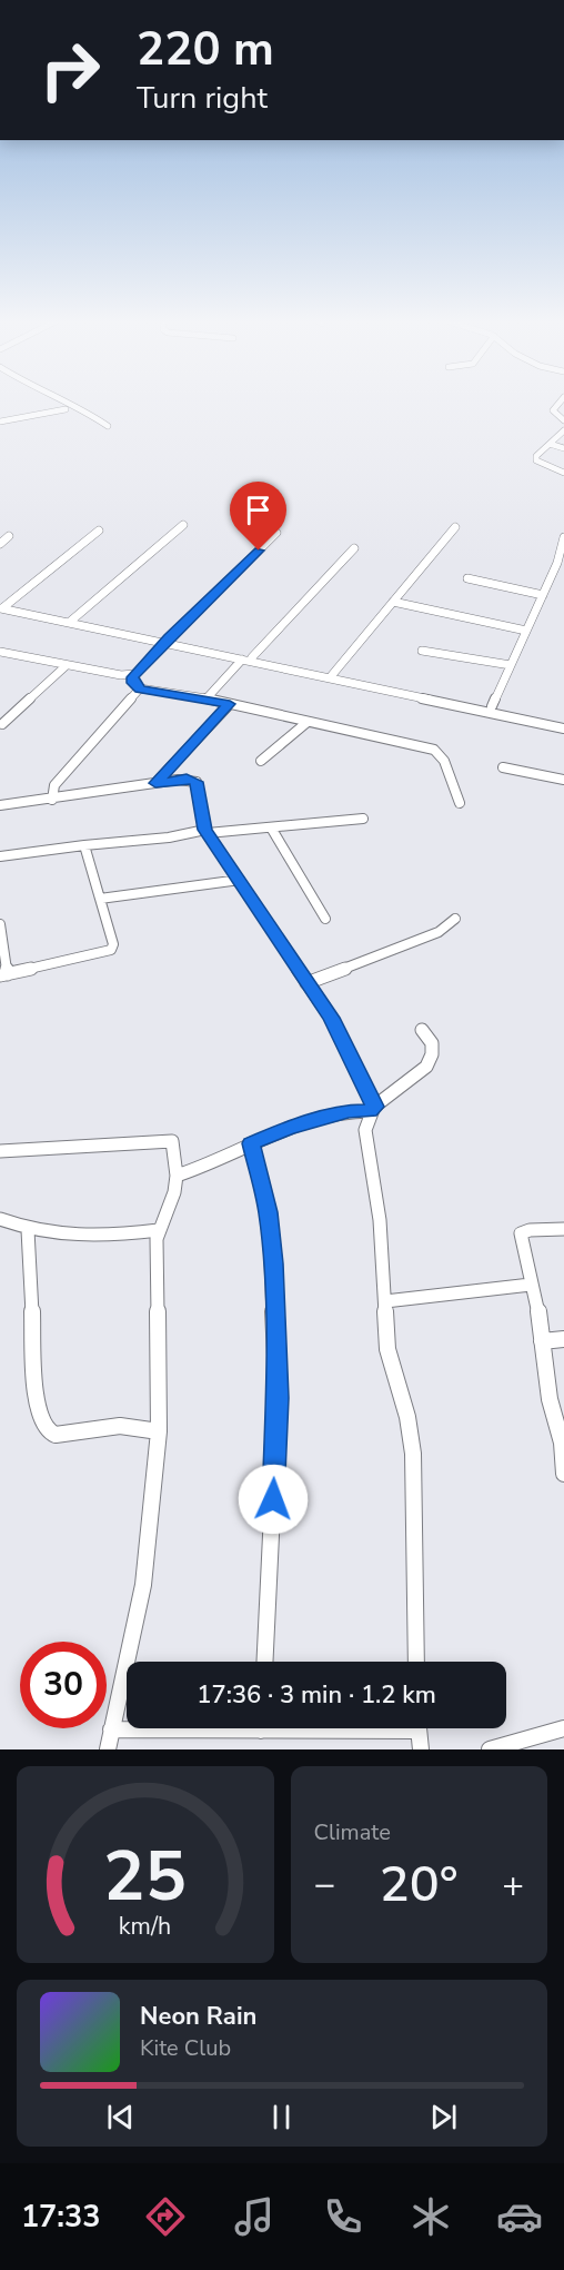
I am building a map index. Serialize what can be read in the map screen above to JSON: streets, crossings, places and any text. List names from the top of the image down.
{
  "page": {
    "turn": ["220 m", "Turn right"],
    "limit": "30",
    "trip": "17:36 · 3 min · 1.2 km",
    "tile": "Climate",
    "heat": ["−", "20°", "+"],
    "song": ["Neon Rain", "Kite Club"],
    "tabs": "17:33",
    "gauge": ["25", "km/h"]
  }
}
